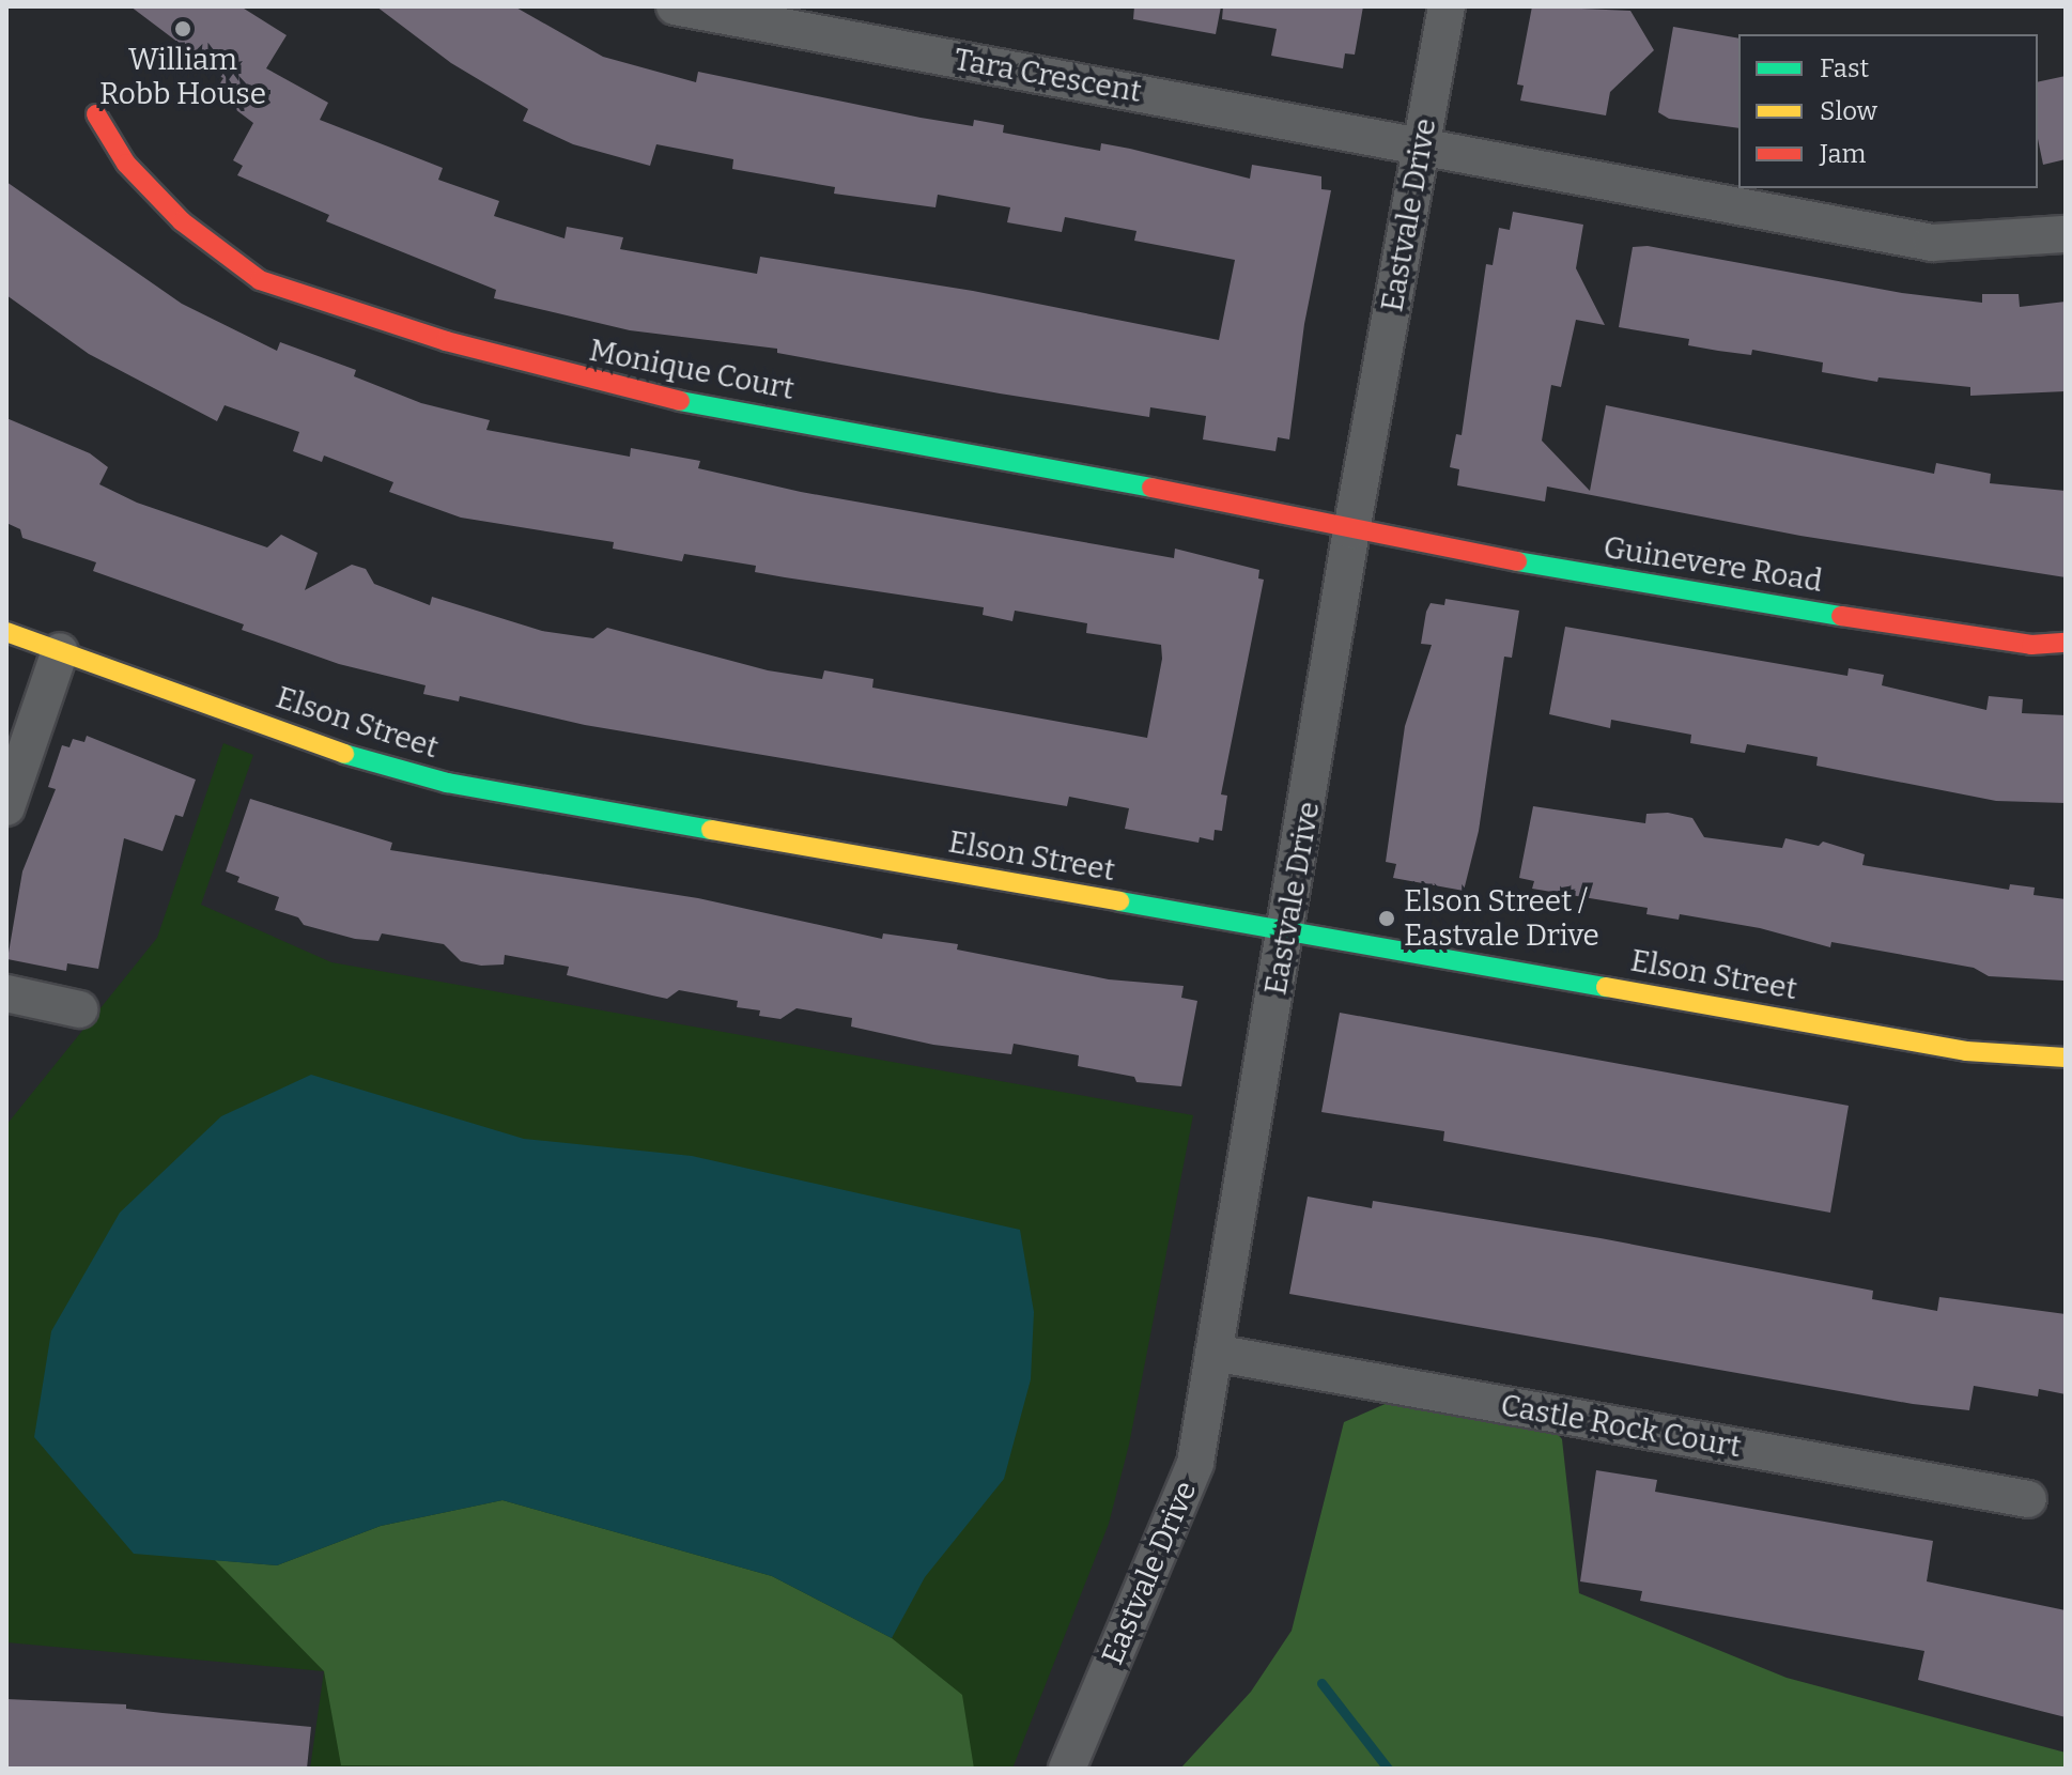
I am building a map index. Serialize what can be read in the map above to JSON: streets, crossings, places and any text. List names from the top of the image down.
{
  "streets": {
    "street": [
      "Tara Crescent",
      "Eastvale Drive",
      "Monique Court",
      "Guinevere Road",
      "Elson Street",
      "Castle Rock Court"
    ]
  },
  "crossings": [
    ["Tara Crescent", "Eastvale Drive"],
    ["Eastvale Drive", "Monique Court"],
    ["Eastvale Drive", "Guinevere Road"],
    ["Eastvale Drive", "Elson Street"],
    ["Eastvale Drive", "Castle Rock Court"],
    ["Monique Court", "Guinevere Road"]
  ],
  "places": ["William Robb House", "Elson Street / Eastvale Drive"],
  "legend": ["Fast", "Slow", "Jam"]
}
